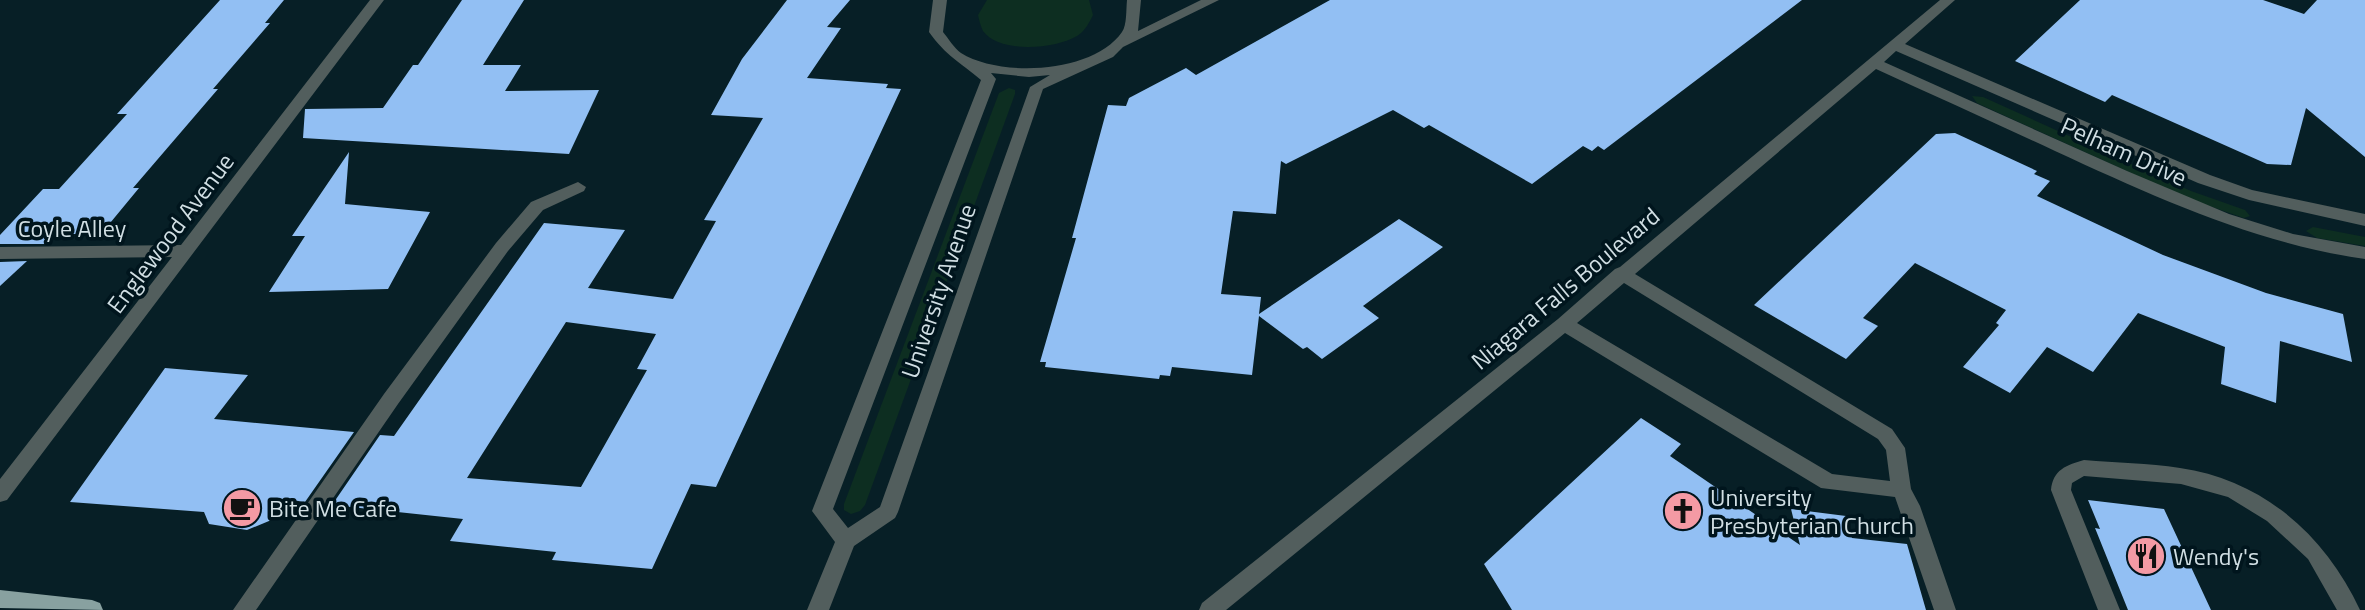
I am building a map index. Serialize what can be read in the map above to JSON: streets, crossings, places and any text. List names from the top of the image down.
{
  "streets": {
    "street": [
      "Pelham Drive",
      "Coyle Alley",
      "Englewood Avenue",
      "Niagara Falls Boulevard",
      "University Avenue"
    ]
  },
  "crossings": [
    ["Pelham Drive", "Niagara Falls Boulevard"],
    ["Coyle Alley", "Englewood Avenue"]
  ],
  "places": {
    "cafe": ["Bite Me Cafe"],
    "church": ["University Presbyterian Church"],
    "restaurant": ["Wendy's"]
  }
}
